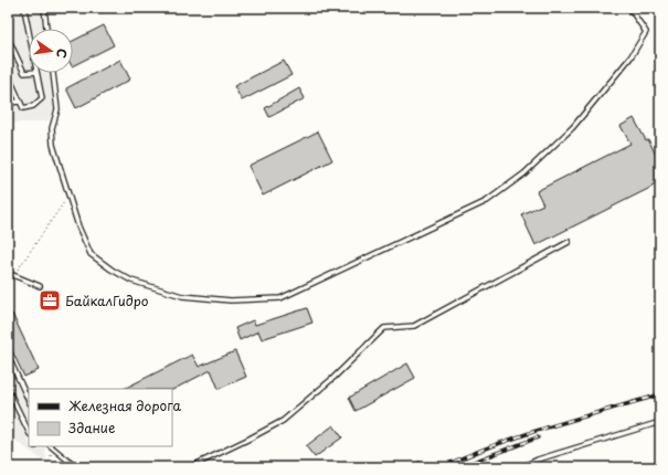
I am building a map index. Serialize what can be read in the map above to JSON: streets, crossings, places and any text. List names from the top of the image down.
{
  "places": {
    "office": ["БайкалГидро"]
  },
  "legend": ["Железная дорога", "Здание"],
  "north": "right"
}
